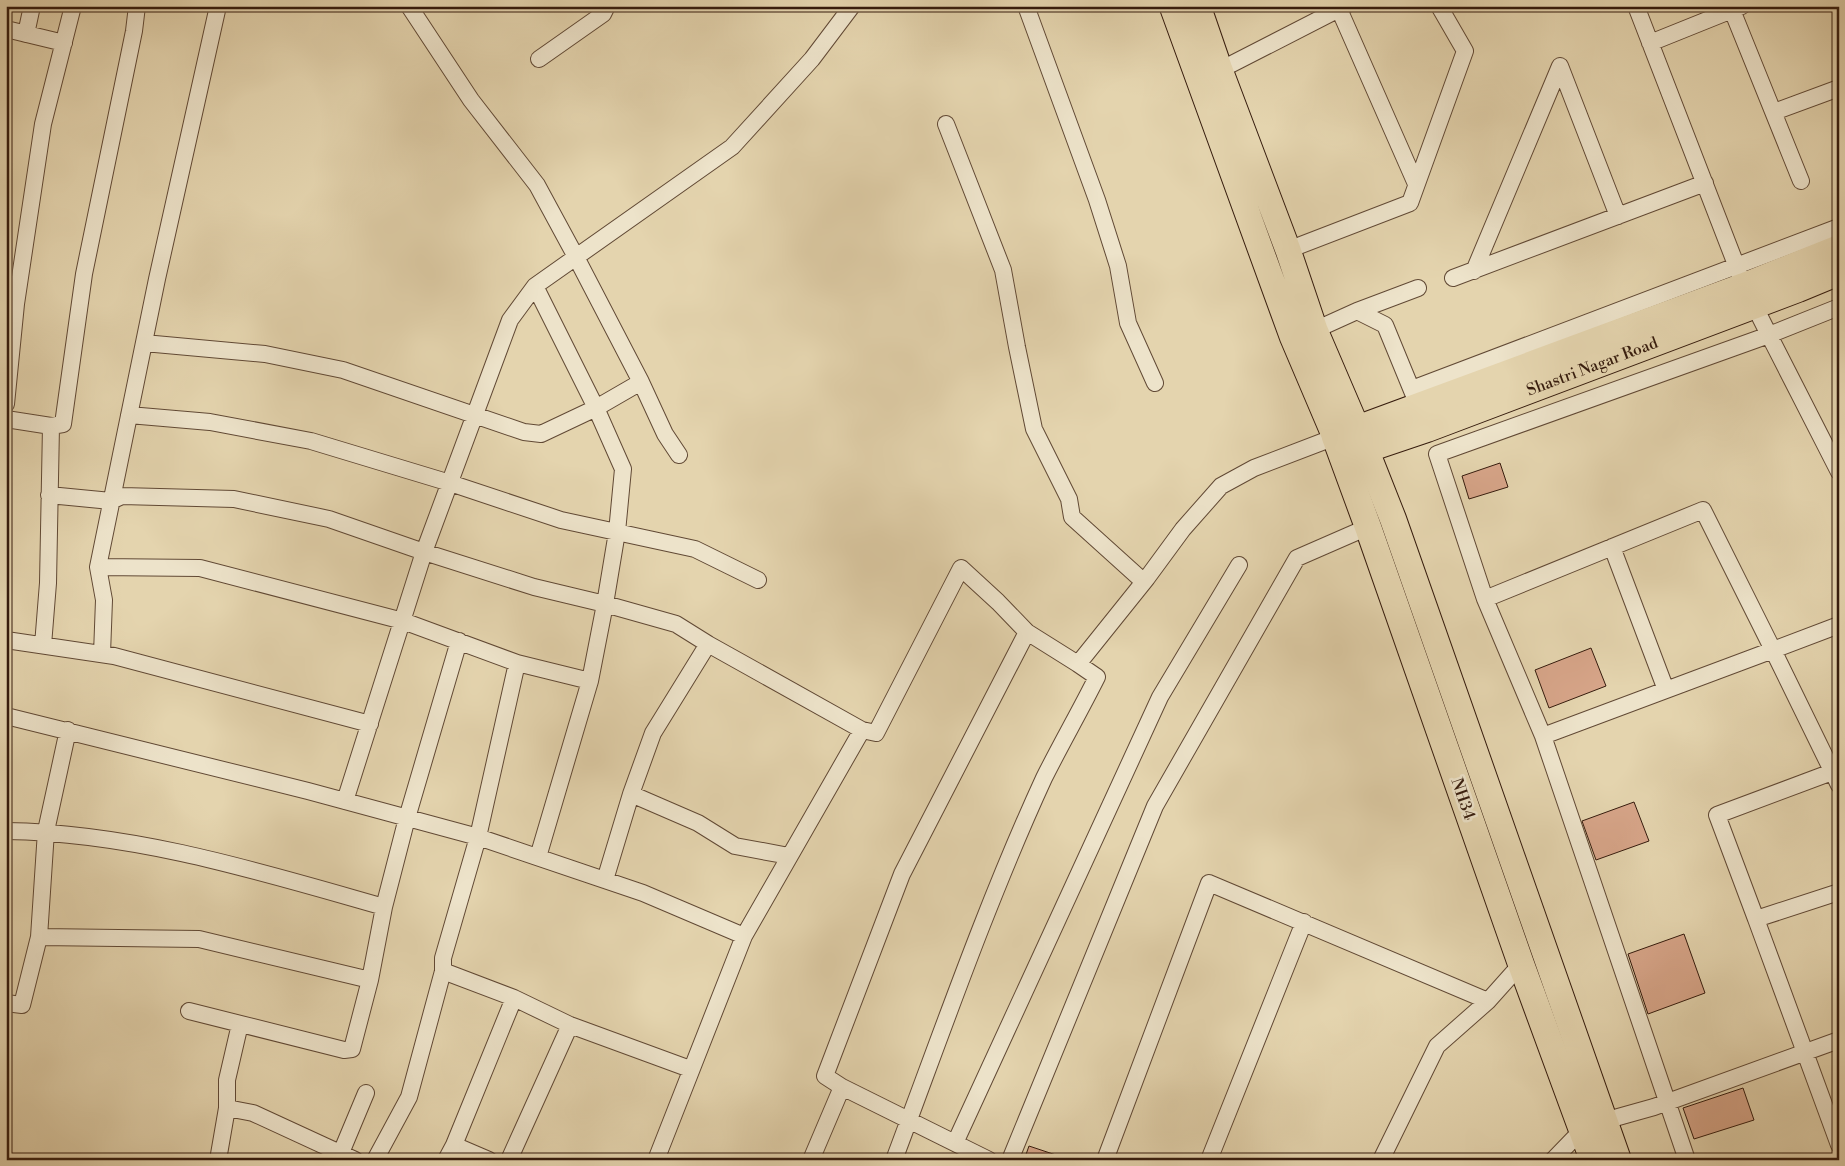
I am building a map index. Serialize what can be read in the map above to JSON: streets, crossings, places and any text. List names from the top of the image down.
{
  "streets": {
    "highway": ["Shastri Nagar Road", "NH34"]
  },
  "crossings": [
    ["Shastri Nagar Road", "NH34"]
  ]
}
